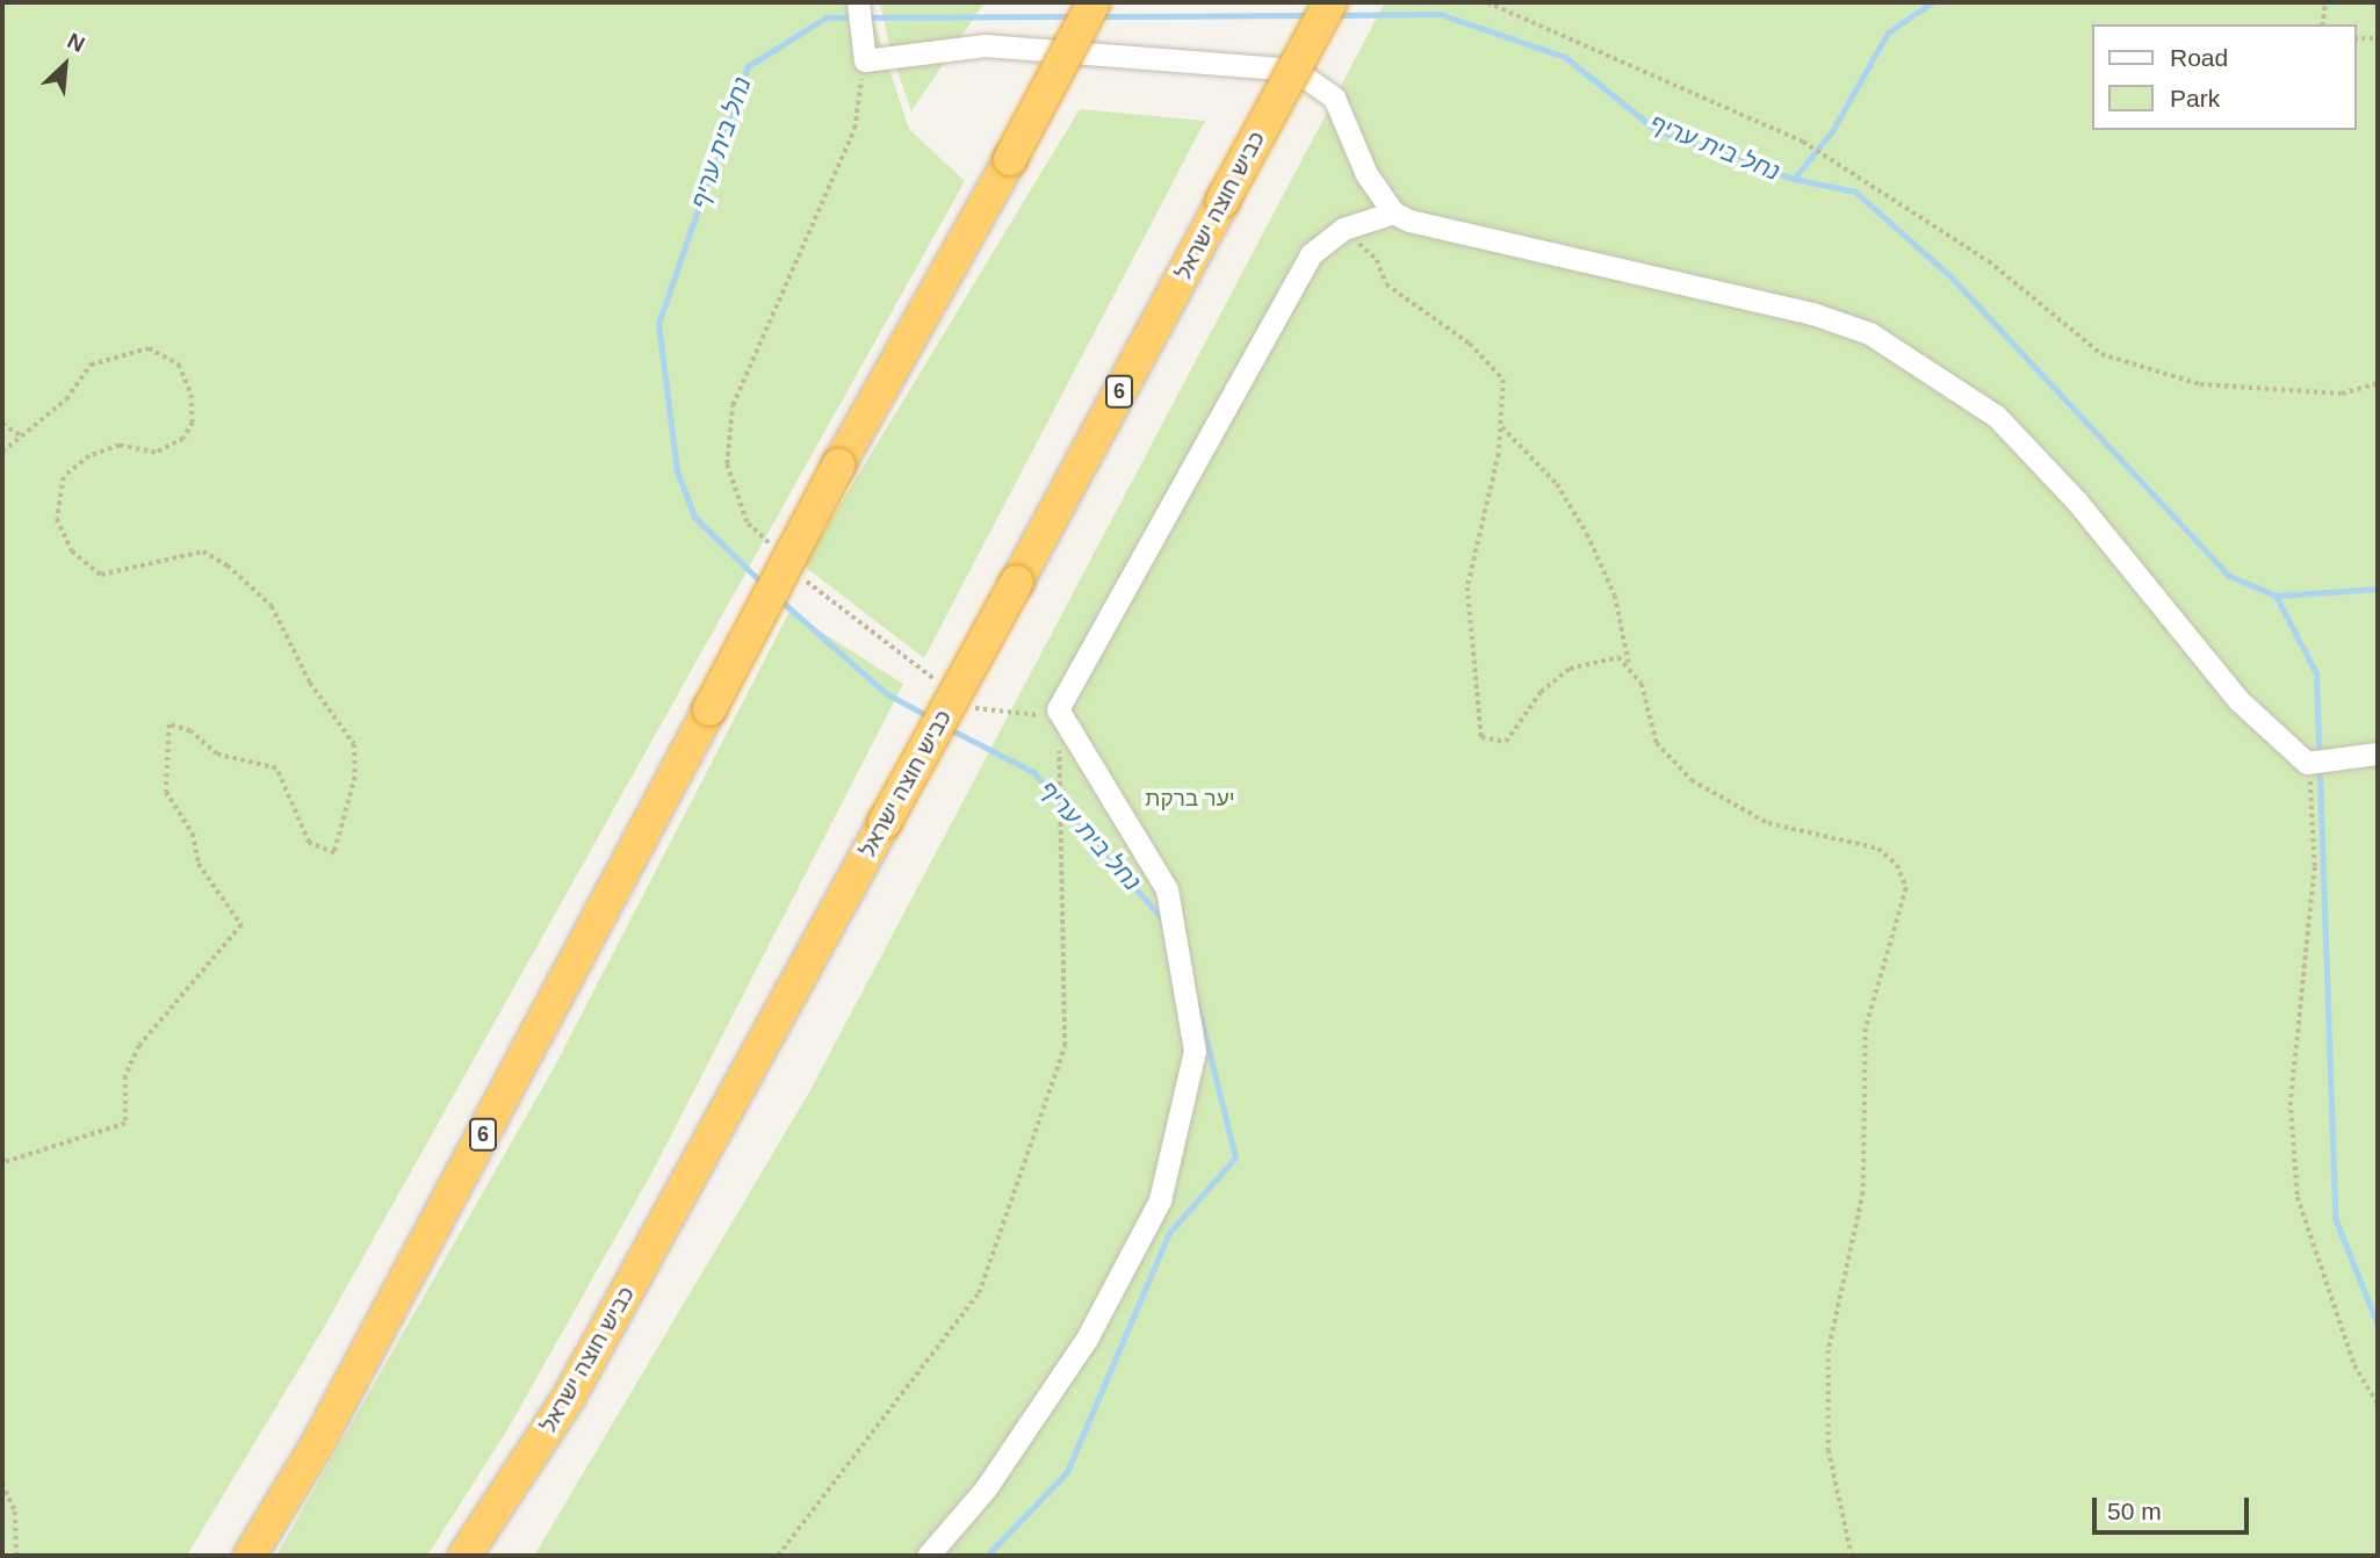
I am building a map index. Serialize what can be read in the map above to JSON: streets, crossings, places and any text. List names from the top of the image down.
{
  "streets": {
    "highway": ["כביש חוצה ישראל", "6"]
  },
  "water": ["נחל בית עריף"],
  "parks": ["יער ברקת"],
  "legend": ["Road", "Park"],
  "scale_bar": "50 m",
  "north": "top right"
}
